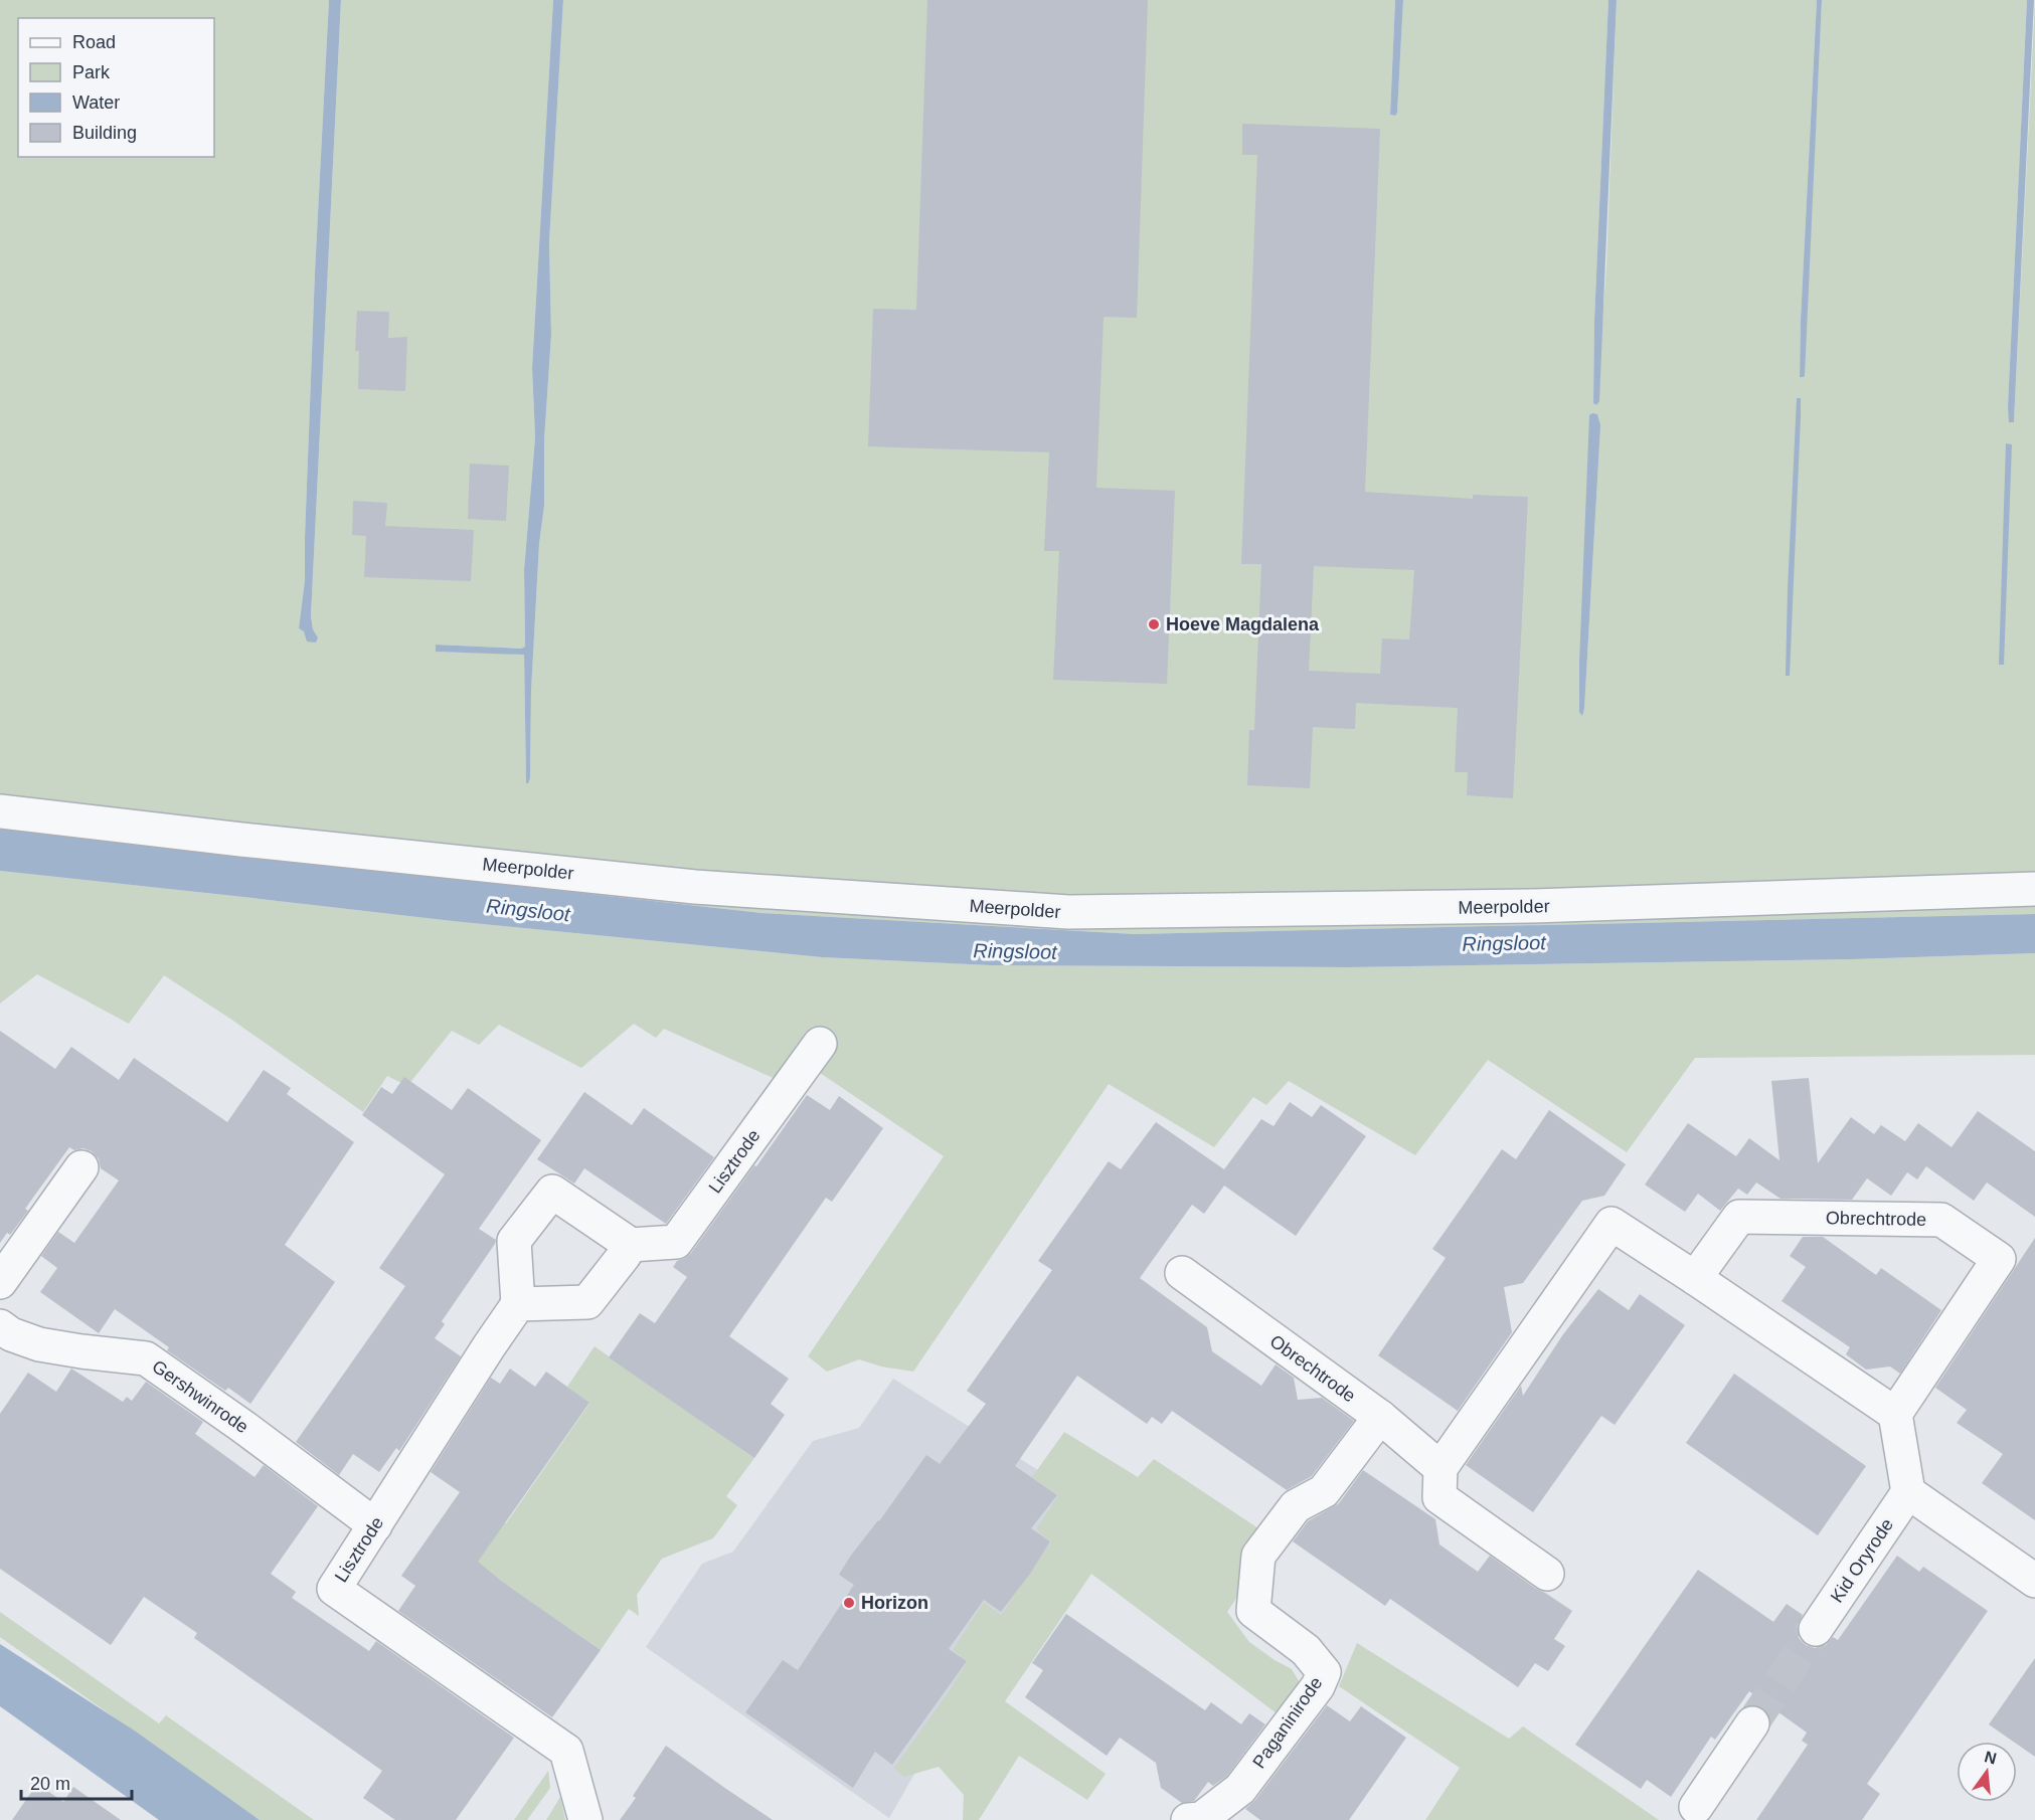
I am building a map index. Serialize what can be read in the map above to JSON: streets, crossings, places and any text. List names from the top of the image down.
{
  "streets": {
    "street": [
      "Meerpolder",
      "Lisztrode",
      "Obrechtrode",
      "Gershwinrode",
      "Kid Oryrode",
      "Paganinirode"
    ]
  },
  "crossings": [
    ["Lisztrode", "Gershwinrode"],
    ["Obrechtrode", "Paganinirode"]
  ],
  "water": ["Ringsloot"],
  "places": ["Hoeve Magdalena", "Horizon"],
  "legend": [
    "Road",
    "Park",
    "Water",
    "Building"
  ],
  "scale_bar": "20 m",
  "north": "top"
}
